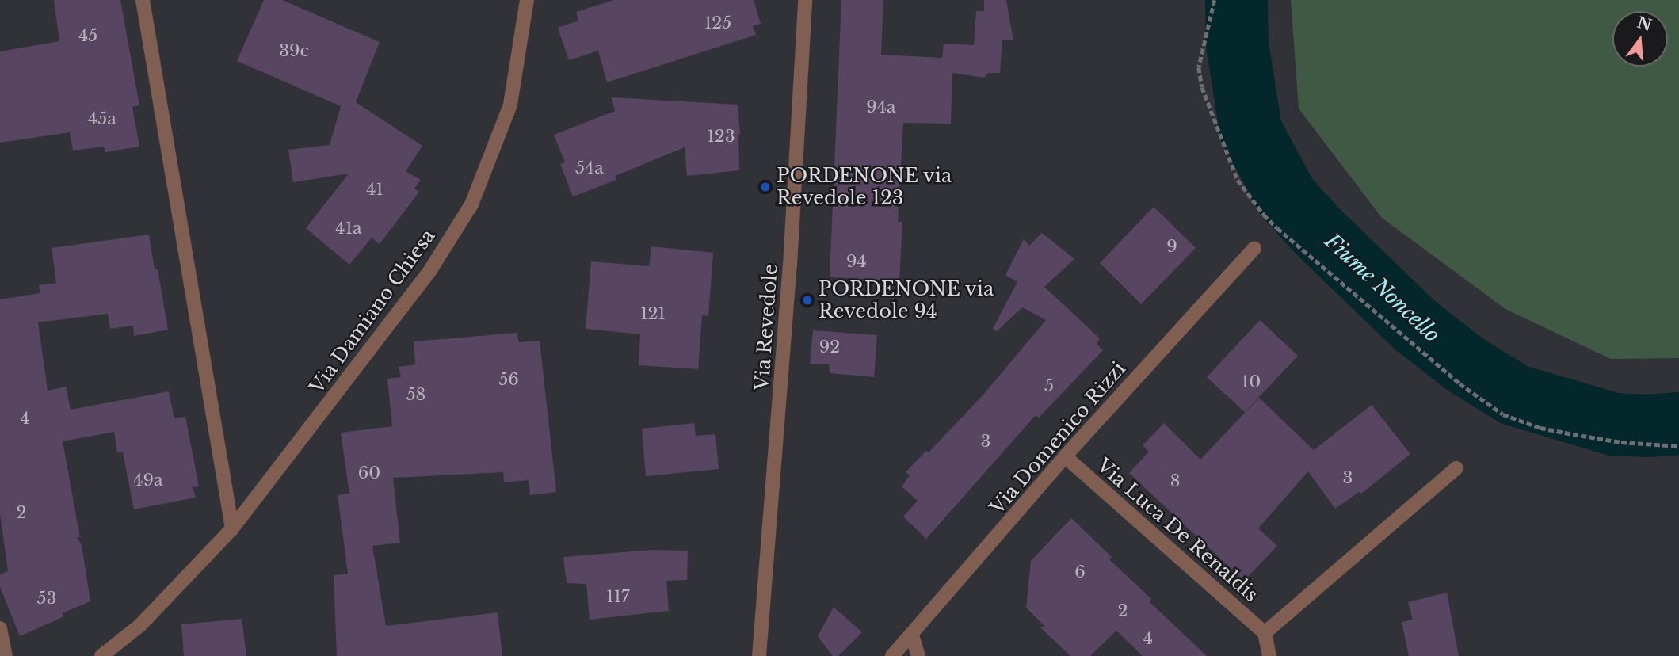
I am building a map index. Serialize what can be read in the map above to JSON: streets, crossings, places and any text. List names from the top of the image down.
{
  "streets": {
    "street": [
      "Via Damiano Chiesa",
      "Via Revedole",
      "Via Domenico Rizzi",
      "Via Luca De Renaldis"
    ]
  },
  "crossings": [
    ["Via Domenico Rizzi", "Via Luca De Renaldis"]
  ],
  "water": ["Fiume Noncello"],
  "places": ["PORDENONE via Revedole 123", "PORDENONE via Revedole 94"],
  "house_numbers": [
    "125",
    "45",
    "39c",
    "94a",
    "45a",
    "123",
    "54a",
    "41",
    "41a",
    "9",
    "94",
    "121",
    "92",
    "56",
    "10",
    "5",
    "58",
    "4",
    "3",
    "60",
    "3",
    "49a",
    "8",
    "2",
    "6",
    "117",
    "53",
    "2",
    "4"
  ],
  "north": "top"
}
